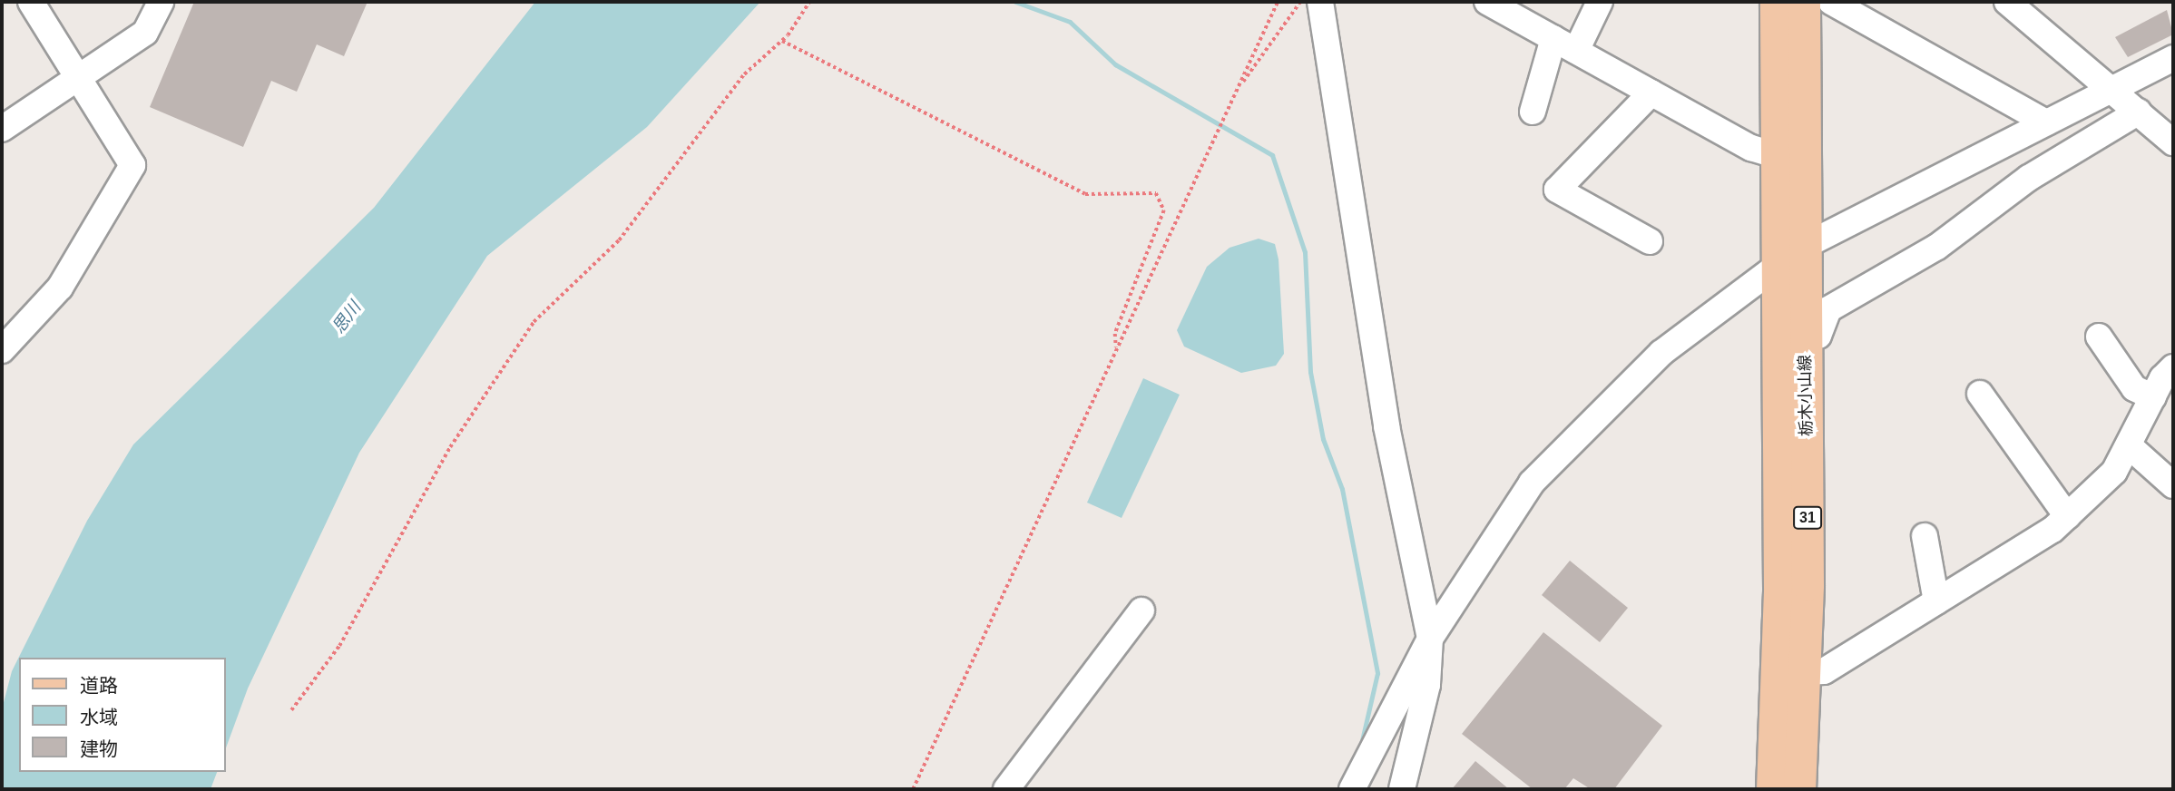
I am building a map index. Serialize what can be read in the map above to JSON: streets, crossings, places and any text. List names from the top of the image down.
{
  "streets": {
    "main road": ["栃木小山線", "31"]
  },
  "water": ["思川"],
  "legend": ["道路", "水域", "建物"]
}
